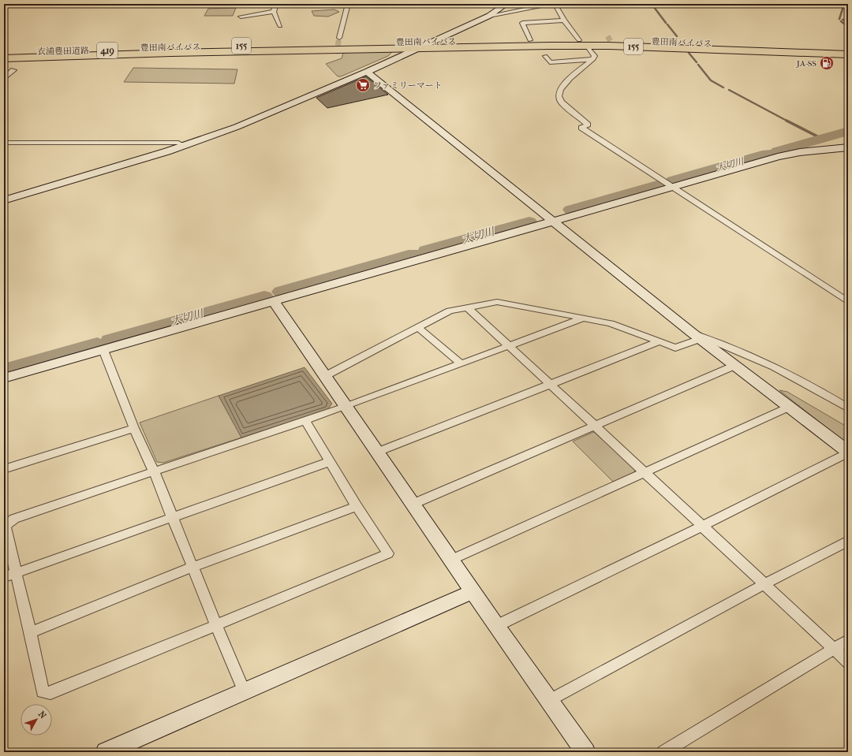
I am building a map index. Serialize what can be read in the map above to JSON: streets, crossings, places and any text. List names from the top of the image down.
{
  "streets": {
    "highway": [
      "豊田南バイパス",
      "155",
      "419",
      "衣浦豊田道路"
    ]
  },
  "crossings": [
    ["豊田南バイパス", "衣浦豊田道路"]
  ],
  "water": ["大切川"],
  "places": {
    "fuel station": ["JA-SS"],
    "supermarket": ["ファミリーマート"]
  },
  "north": "top right"
}
